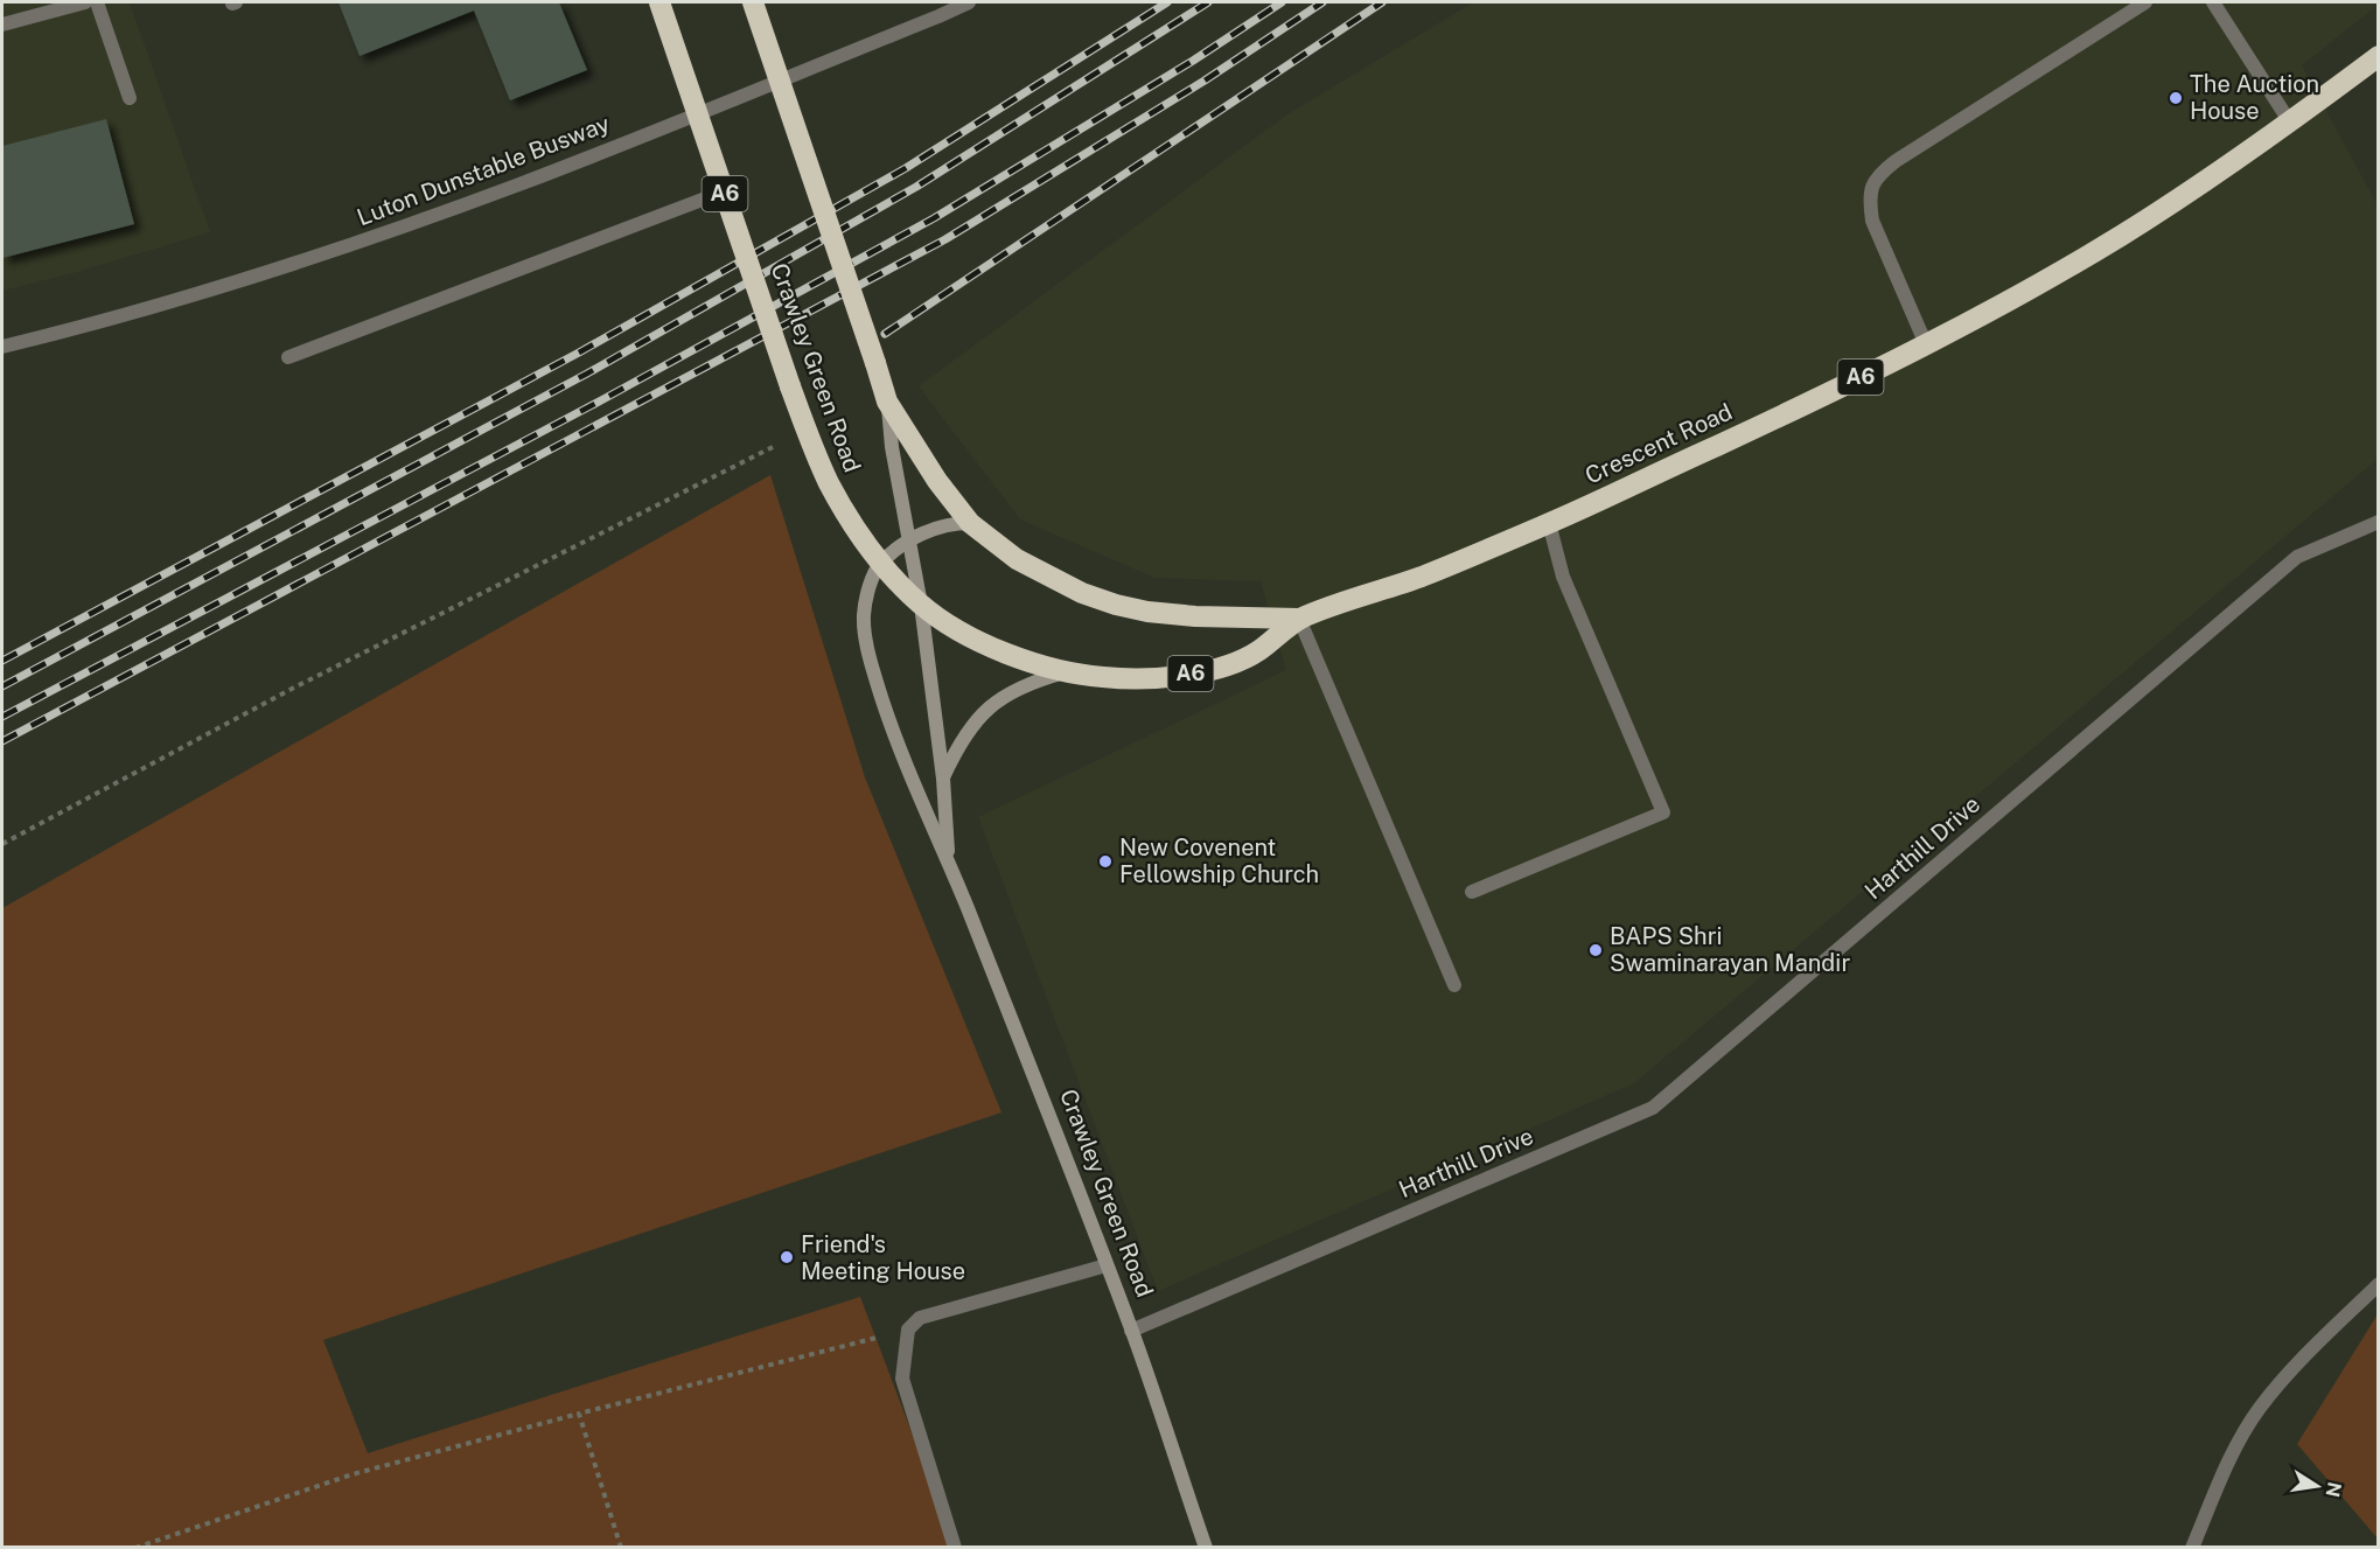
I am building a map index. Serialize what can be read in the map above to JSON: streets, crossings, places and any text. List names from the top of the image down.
{
  "streets": {
    "highway": ["A6", "Crawley Green Road", "Crescent Road"],
    "street": ["Luton Dunstable Busway", "Harthill Drive"]
  },
  "crossings": [
    ["A6", "Crawley Green Road"],
    ["A6", "Crescent Road"],
    ["Crawley Green Road", "Crescent Road"],
    ["Crawley Green Road", "Harthill Drive"]
  ],
  "places": [
    "The Auction House",
    "New Covenent Fellowship Church",
    "BAPS Shri Swaminarayan Mandir",
    "Friend's Meeting House"
  ],
  "north": "right"
}
